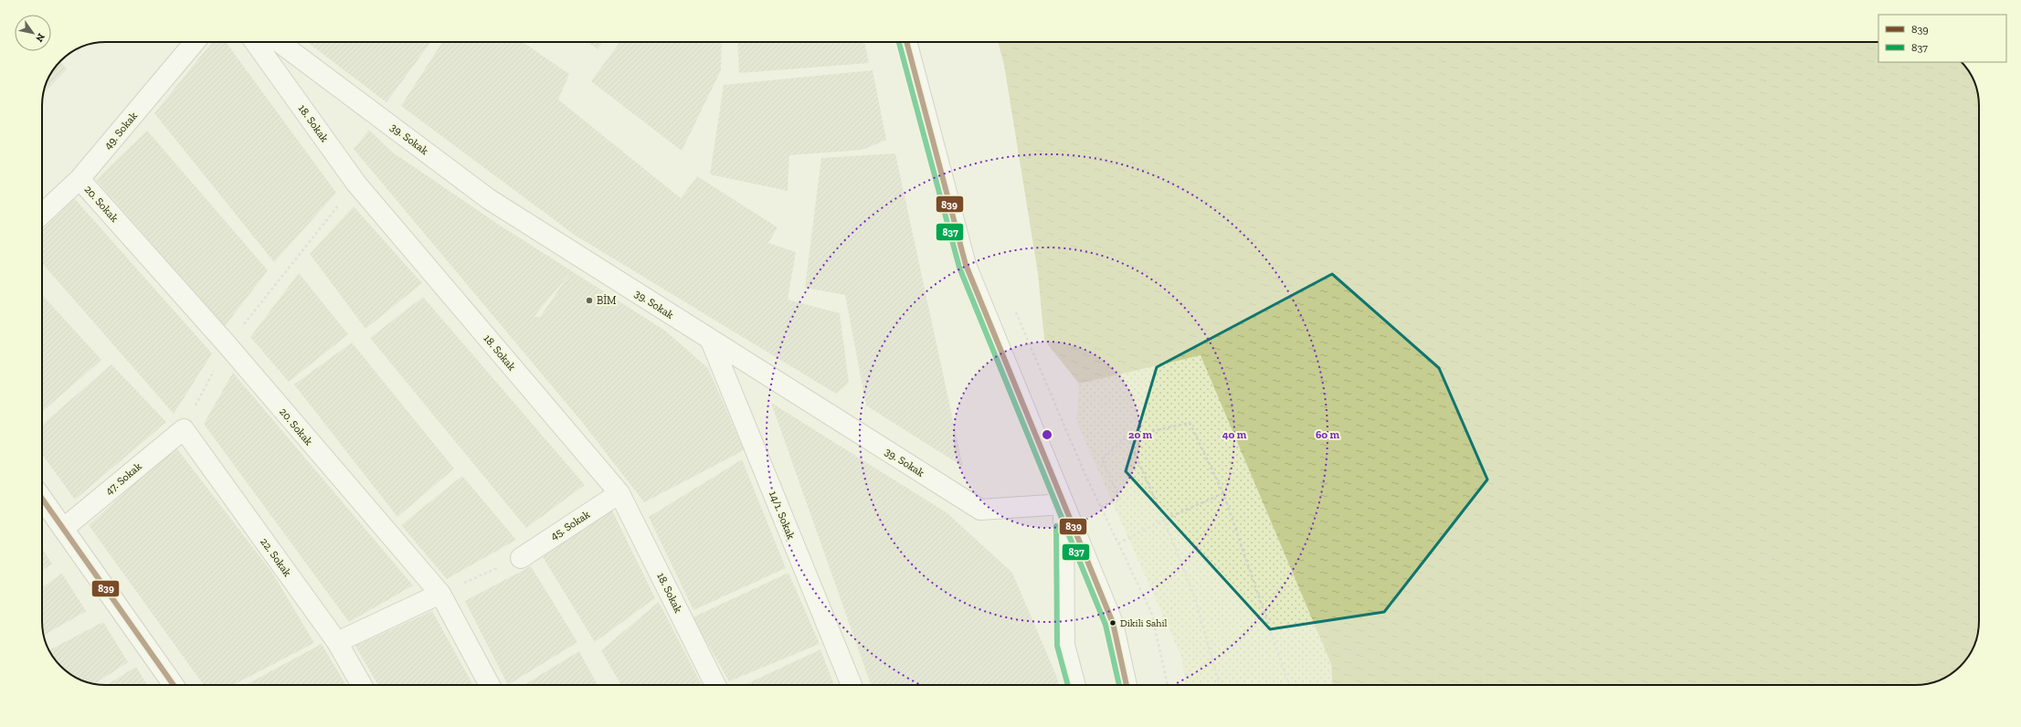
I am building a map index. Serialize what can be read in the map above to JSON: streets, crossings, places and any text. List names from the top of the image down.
{
  "streets": {
    "street": [
      "18. Sokak",
      "49. Sokak",
      "39. Sokak",
      "20. Sokak",
      "47. Sokak",
      "14/1. Sokak",
      "45. Sokak",
      "22. Sokak"
    ]
  },
  "crossings": [
    ["18. Sokak", "45. Sokak"],
    ["49. Sokak", "20. Sokak"],
    ["39. Sokak", "14/1. Sokak"],
    ["47. Sokak", "22. Sokak"]
  ],
  "places": ["BİM", "Dikili Sahil"],
  "lines": ["transit line 839", "transit line 837"],
  "legend": ["839", "837"],
  "north": "bottom right",
  "rings": ["20 m", "40 m", "60 m"]
}
